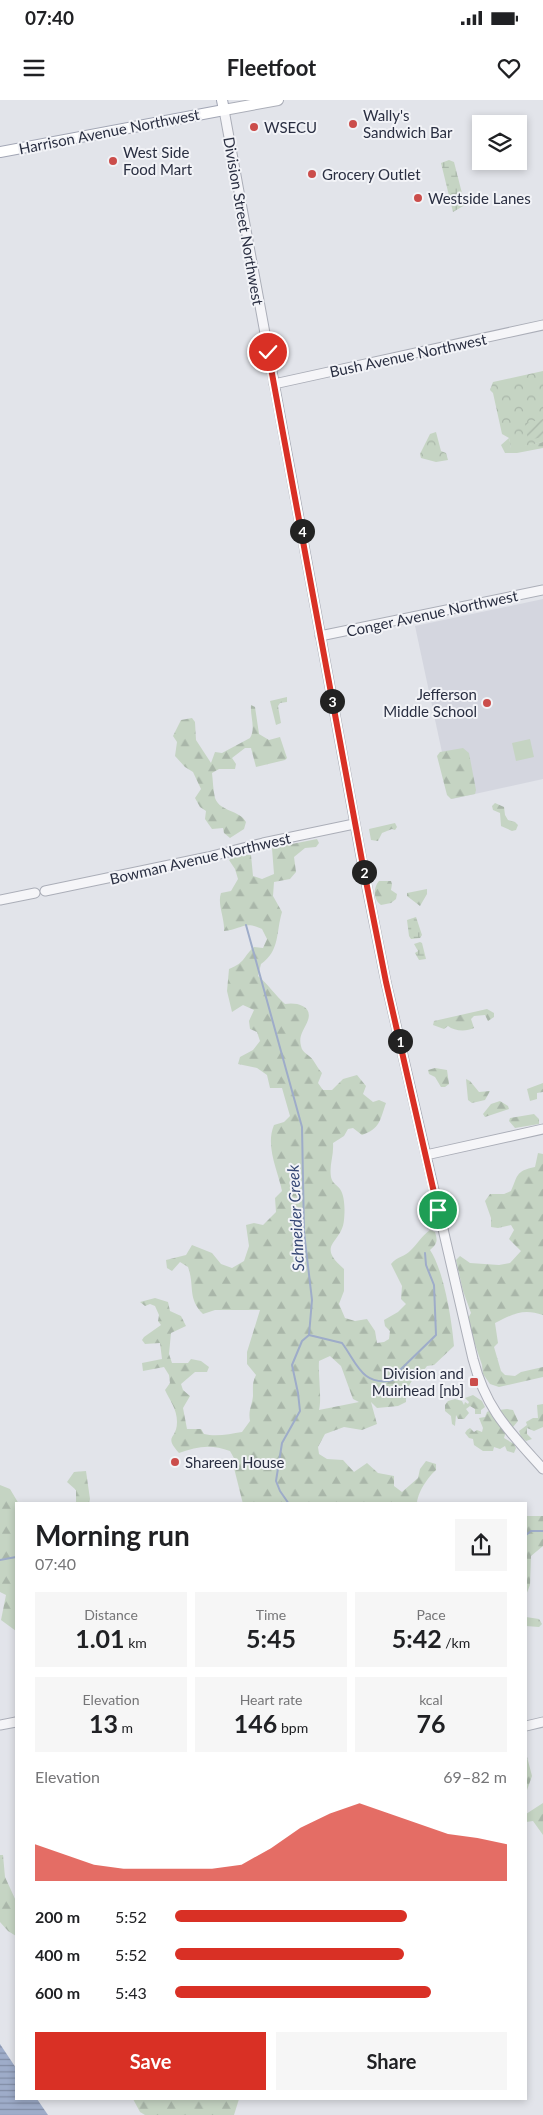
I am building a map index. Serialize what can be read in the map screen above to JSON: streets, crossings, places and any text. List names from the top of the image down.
{
  "streets": {
    "main road": ["Harrison Avenue Northwest"],
    "street": [
      "Division Street Northwest",
      "Bush Avenue Northwest",
      "Conger Avenue Northwest",
      "Bowman Avenue Northwest"
    ]
  },
  "crossings": [
    ["Harrison Avenue Northwest", "Division Street Northwest"],
    ["Division Street Northwest", "Bush Avenue Northwest"],
    ["Division Street Northwest", "Conger Avenue Northwest"],
    ["Division Street Northwest", "Bowman Avenue Northwest"]
  ],
  "water": ["Schneider Creek"],
  "places": {
    "other": [
      "Wally's Sandwich Bar",
      "WSECU",
      "West Side Food Mart",
      "Grocery Outlet",
      "Westside Lanes",
      "Jefferson Middle School",
      "Shareen House"
    ],
    "transit": ["Division and Muirhead [nb]"]
  },
  "page": {
    "status": "07:40",
    "header": "Fleetfoot",
    "pins": [
      "4",
      "3",
      "2",
      "1"
    ],
    "heading": ["Morning run", "07:40"],
    "stats": [
      ["Distance", "1.01 km"],
      ["Time", "5:45"],
      ["Pace", "5:42 /km"],
      ["Elevation", "13 m"],
      ["Heart rate", "146 bpm"],
      ["kcal", "76"]
    ],
    "chart": ["Elevation", "69–82 m"],
    "list": [
      {
        "name": "200 m",
        "note": "5:52"
      },
      {
        "name": "400 m",
        "note": "5:52"
      },
      {
        "name": "600 m",
        "note": "5:43"
      }
    ],
    "buttons": ["Save", "Share"]
  }
}
